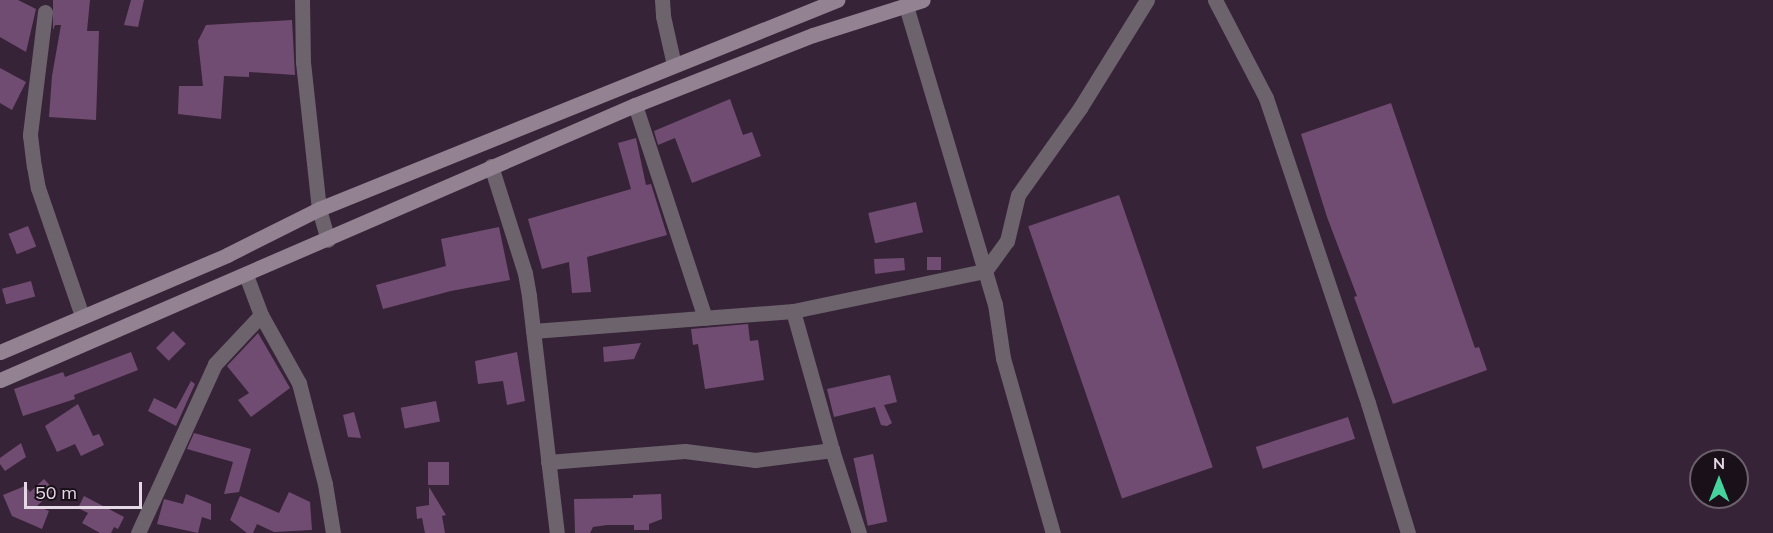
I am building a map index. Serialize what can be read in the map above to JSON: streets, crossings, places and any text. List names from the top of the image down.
{
  "scale_bar": "50 m",
  "north": "top"
}
